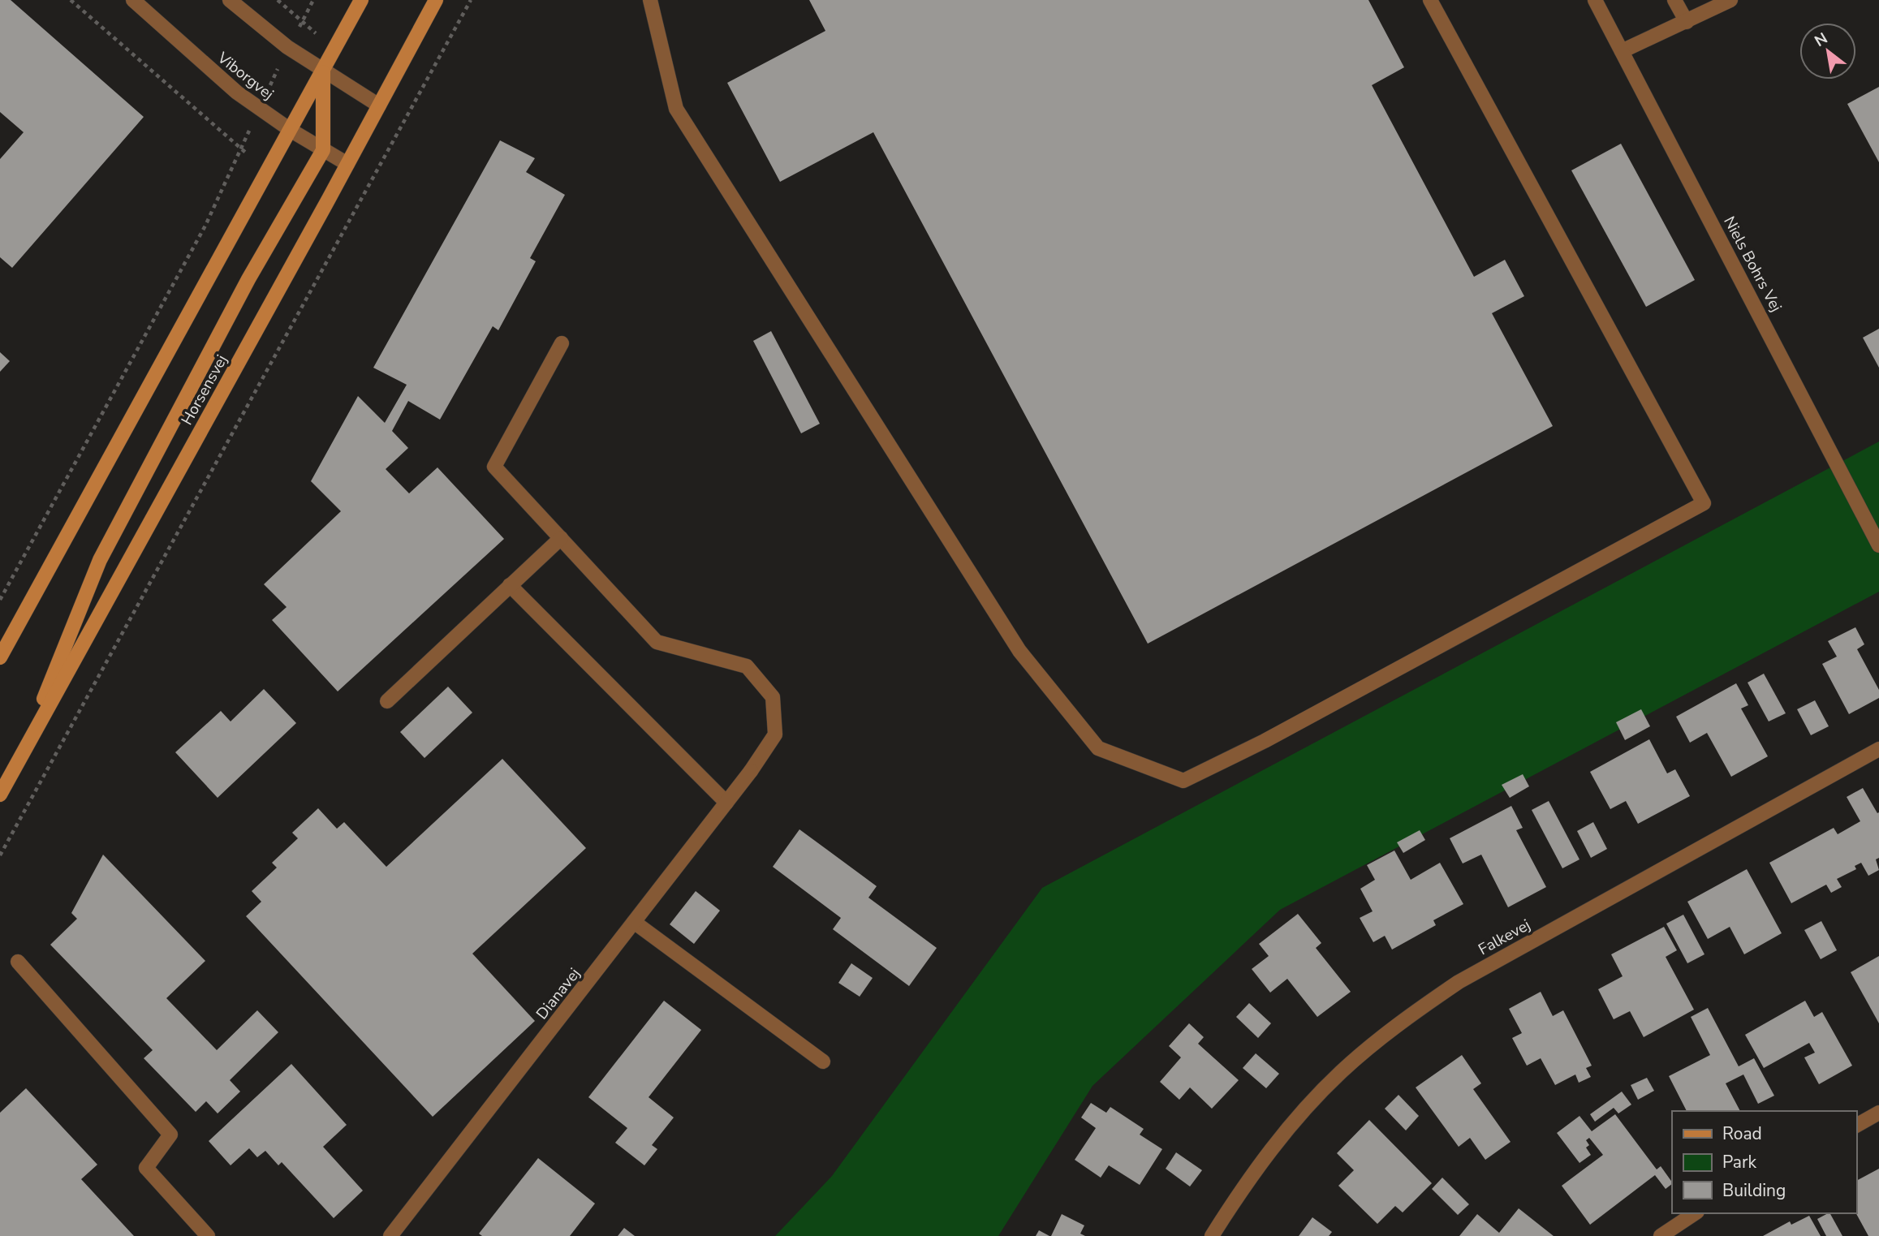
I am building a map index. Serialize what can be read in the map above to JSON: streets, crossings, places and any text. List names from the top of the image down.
{
  "streets": {
    "main road": ["Horsensvej"],
    "street": [
      "Viborgvej",
      "Niels Bohrs Vej",
      "Falkevej",
      "Dianavej"
    ]
  },
  "crossings": [
    ["Viborgvej", "Horsensvej"]
  ],
  "legend": ["Road", "Park", "Building"],
  "north": "top left"
}
